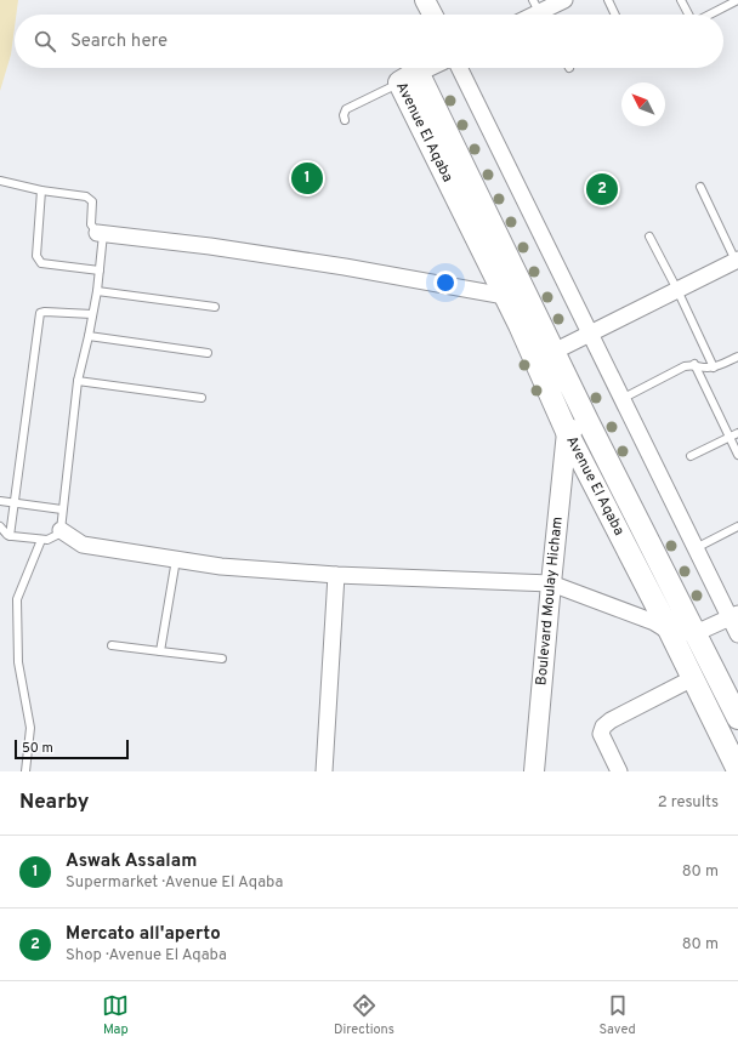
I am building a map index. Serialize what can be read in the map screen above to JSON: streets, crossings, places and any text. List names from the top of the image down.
{
  "streets": {
    "main road": ["Avenue El Aqaba"],
    "street": ["Boulevard Moulay Hicham"]
  },
  "crossings": [
    ["Avenue El Aqaba", "Boulevard Moulay Hicham"]
  ],
  "scale_bar": "50 m",
  "north": "top left",
  "page": {
    "search": "Search here",
    "pins": ["1", "2"],
    "scale": "50 m",
    "heading": ["Nearby", "2 results"],
    "list": [
      {
        "mark": "1",
        "name": "Aswak Assalam",
        "note": "Supermarket · Avenue El Aqaba",
        "value": "80 m"
      },
      {
        "mark": "2",
        "name": "Mercato all'aperto",
        "note": "Shop · Avenue El Aqaba",
        "value": "80 m"
      }
    ],
    "nav": ["Map", "Directions", "Saved"]
  }
}
